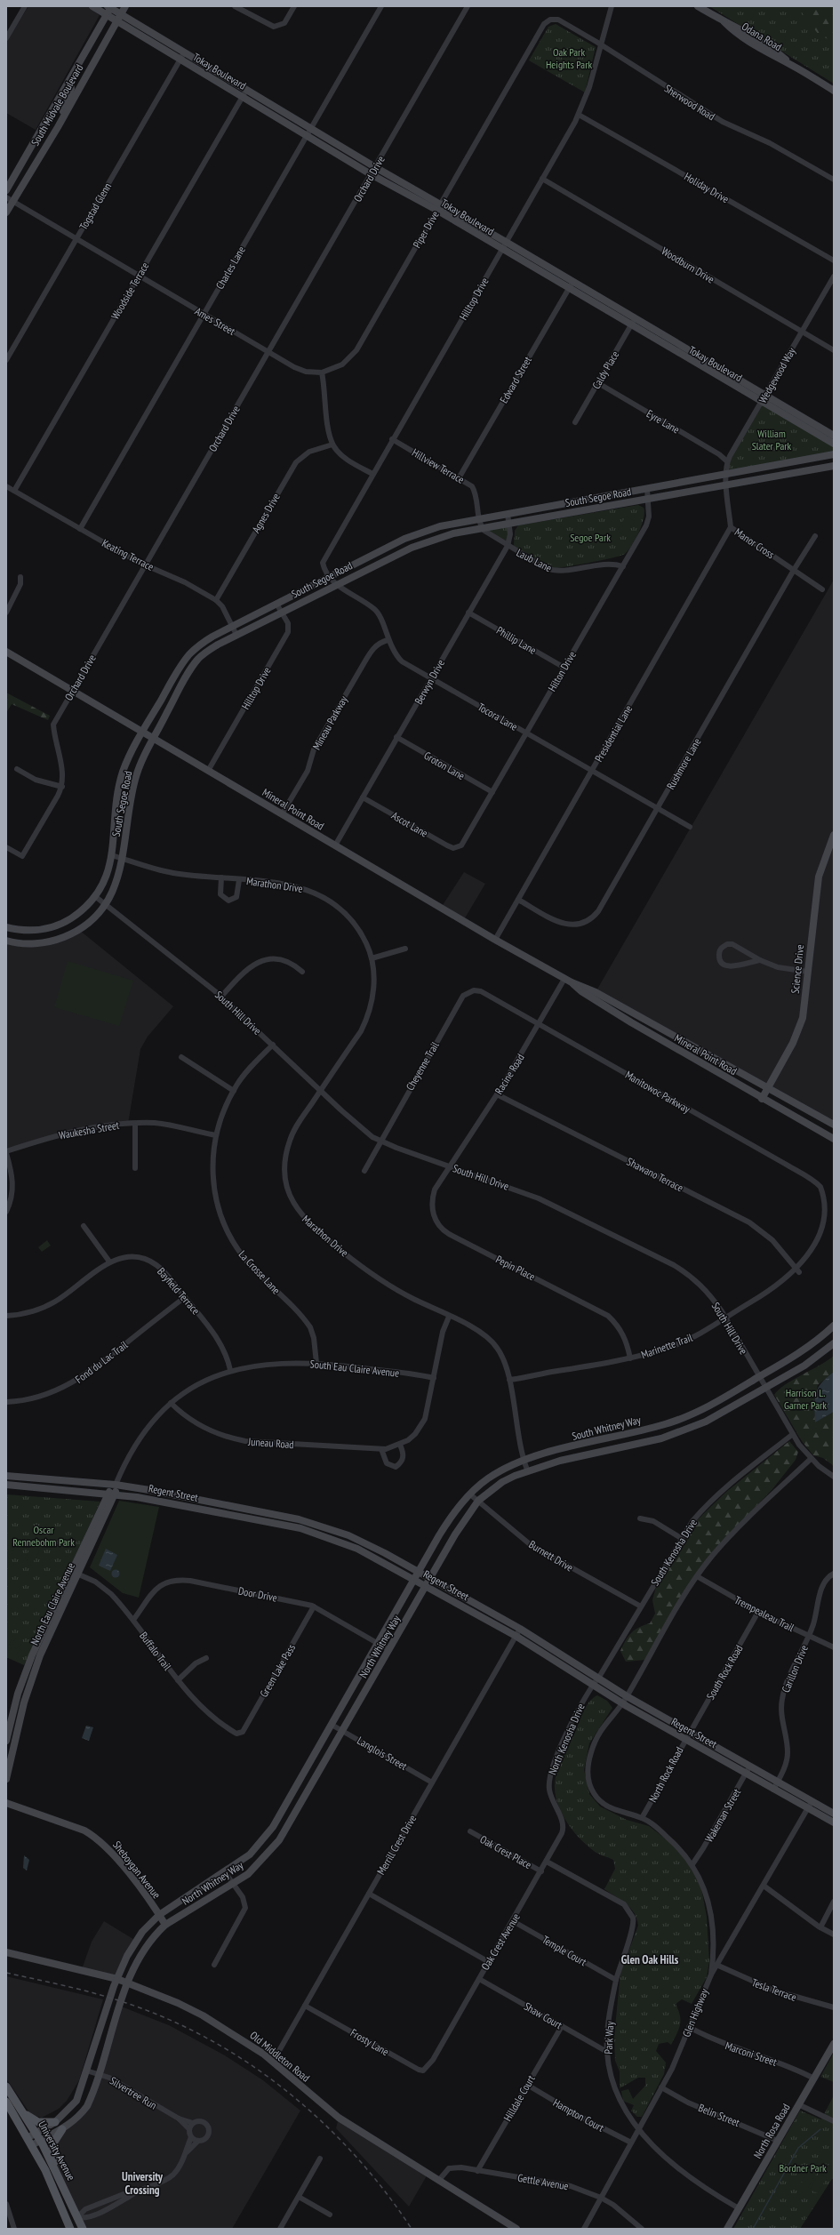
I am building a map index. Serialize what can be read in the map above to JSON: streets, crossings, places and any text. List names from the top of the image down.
{
  "streets": {
    "main road": ["University Avenue"],
    "street": [
      "Odana Road",
      "Tokay Boulevard",
      "Sherwood Road",
      "South Midvale Boulevard",
      "Orchard Drive",
      "Holiday Drive",
      "Togstad Glenn",
      "Piper Drive",
      "Woodburn Drive",
      "Charles Lane",
      "Woodside Terrace",
      "Hilltop Drive",
      "Ames Street",
      "Caldy Place",
      "Wedgewood Way",
      "Edward Street",
      "Eyre Lane",
      "Hillview Terrace",
      "South Segoe Road",
      "Agnes Drive",
      "Manor Cross",
      "Keating Terrace",
      "Laub Lane",
      "Phillip Lane",
      "Hilton Drive",
      "Berwyn Drive",
      "Tocora Lane",
      "Mineau Parkway",
      "Presidential Lane",
      "Rushmore Lane",
      "Groton Lane",
      "Mineral Point Road",
      "Ascot Lane",
      "Marathon Drive",
      "Science Drive",
      "South Hill Drive",
      "Cheyenne Trail",
      "Racine Road",
      "Manitowoc Parkway",
      "Waukesha Street",
      "Shawano Terrace",
      "Pepin Place",
      "La Crosse Lane",
      "Bayfield Terrace",
      "Marinette Trail",
      "Fond du Lac Trail",
      "South Eau Claire Avenue",
      "South Whitney Way",
      "Juneau Road",
      "Regent Street",
      "South Kenosha Drive",
      "Burnett Drive",
      "Door Drive",
      "North Eau Claire Avenue",
      "Trempealeau Trail",
      "North Whitney Way",
      "Buffalo Trail",
      "Carillon Drive",
      "Green Lake Pass",
      "South Rock Road",
      "North Kenosha Drive",
      "Langlois Street",
      "North Rock Road",
      "Wakeman Street",
      "Merrill Crest Drive",
      "Oak Crest Place",
      "Sheboygan Avenue",
      "Oak Crest Avenue",
      "Temple Court",
      "Tesla Terrace",
      "Glen Highway",
      "Shaw Court",
      "Park Way",
      "Frosty Lane",
      "Marconi Street",
      "Old Middleton Road",
      "Silvertree Run",
      "Hilldale Court",
      "Hampton Court",
      "Belin Street",
      "North Rosa Road",
      "Gettle Avenue"
    ]
  },
  "crossings": [
    ["Tokay Boulevard", "South Midvale Boulevard"],
    ["Tokay Boulevard", "Orchard Drive"],
    ["Tokay Boulevard", "Togstad Glenn"],
    ["Tokay Boulevard", "Piper Drive"],
    ["Tokay Boulevard", "Charles Lane"],
    ["Tokay Boulevard", "Woodside Terrace"],
    ["Tokay Boulevard", "Hilltop Drive"],
    ["Tokay Boulevard", "Caldy Place"],
    ["Tokay Boulevard", "Wedgewood Way"],
    ["Tokay Boulevard", "Edward Street"],
    ["Sherwood Road", "Piper Drive"],
    ["Sherwood Road", "Hilltop Drive"],
    ["South Midvale Boulevard", "Ames Street"],
    ["Orchard Drive", "Ames Street"],
    ["Orchard Drive", "Keating Terrace"],
    ["Orchard Drive", "Mineral Point Road"],
    ["Holiday Drive", "Hilltop Drive"],
    ["Togstad Glenn", "Ames Street"],
    ["Piper Drive", "Ames Street"],
    ["Woodburn Drive", "Hilltop Drive"],
    ["Woodburn Drive", "Wedgewood Way"],
    ["Charles Lane", "Ames Street"],
    ["Charles Lane", "Keating Terrace"],
    ["Woodside Terrace", "Ames Street"],
    ["Woodside Terrace", "Keating Terrace"],
    ["Hilltop Drive", "Hillview Terrace"],
    ["Hilltop Drive", "South Segoe Road"],
    ["Hilltop Drive", "Tocora Lane"],
    ["Hilltop Drive", "Mineral Point Road"],
    ["Caldy Place", "Eyre Lane"],
    ["Wedgewood Way", "Eyre Lane"],
    ["Edward Street", "Hillview Terrace"],
    ["Hillview Terrace", "South Segoe Road"],
    ["South Segoe Road", "Manor Cross"],
    ["South Segoe Road", "Keating Terrace"],
    ["South Segoe Road", "Laub Lane"],
    ["South Segoe Road", "Hilton Drive"],
    ["South Segoe Road", "Berwyn Drive"],
    ["South Segoe Road", "Tocora Lane"],
    ["South Segoe Road", "Mineral Point Road"],
    ["South Segoe Road", "Marathon Drive"],
    ["South Segoe Road", "South Hill Drive"],
    ["Agnes Drive", "Keating Terrace"],
    ["Manor Cross", "Presidential Lane"],
    ["Manor Cross", "Rushmore Lane"],
    ["Laub Lane", "Hilton Drive"],
    ["Laub Lane", "Berwyn Drive"],
    ["Phillip Lane", "Hilton Drive"],
    ["Phillip Lane", "Berwyn Drive"],
    ["Hilton Drive", "Tocora Lane"],
    ["Hilton Drive", "Groton Lane"],
    ["Hilton Drive", "Ascot Lane"],
    ["Berwyn Drive", "Tocora Lane"],
    ["Berwyn Drive", "Groton Lane"],
    ["Berwyn Drive", "Mineral Point Road"],
    ["Berwyn Drive", "Ascot Lane"],
    ["Tocora Lane", "Mineau Parkway"],
    ["Tocora Lane", "Presidential Lane"],
    ["Tocora Lane", "Rushmore Lane"],
    ["Mineau Parkway", "Mineral Point Road"],
    ["Presidential Lane", "Rushmore Lane"],
    ["Presidential Lane", "Mineral Point Road"],
    ["Mineral Point Road", "Science Drive"],
    ["Mineral Point Road", "Racine Road"],
    ["Marathon Drive", "South Hill Drive"],
    ["Marathon Drive", "Marinette Trail"],
    ["Marathon Drive", "South Whitney Way"],
    ["Marathon Drive", "Juneau Road"],
    ["South Hill Drive", "Cheyenne Trail"],
    ["South Hill Drive", "Racine Road"],
    ["South Hill Drive", "Pepin Place"],
    ["South Hill Drive", "La Crosse Lane"],
    ["South Hill Drive", "Marinette Trail"],
    ["South Hill Drive", "South Whitney Way"],
    ["South Hill Drive", "South Kenosha Drive"],
    ["Cheyenne Trail", "Manitowoc Parkway"],
    ["Racine Road", "Manitowoc Parkway"],
    ["Racine Road", "Shawano Terrace"],
    ["Racine Road", "Pepin Place"],
    ["Waukesha Street", "La Crosse Lane"],
    ["Shawano Terrace", "Marinette Trail"],
    ["Pepin Place", "Marinette Trail"],
    ["La Crosse Lane", "South Eau Claire Avenue"],
    ["Bayfield Terrace", "Fond du Lac Trail"],
    ["Bayfield Terrace", "South Eau Claire Avenue"],
    ["South Eau Claire Avenue", "Juneau Road"],
    ["South Eau Claire Avenue", "Regent Street"],
    ["South Eau Claire Avenue", "North Eau Claire Avenue"],
    ["South Whitney Way", "Regent Street"],
    ["South Whitney Way", "Burnett Drive"],
    ["South Whitney Way", "North Whitney Way"],
    ["Regent Street", "South Kenosha Drive"],
    ["Regent Street", "North Eau Claire Avenue"],
    ["Regent Street", "North Whitney Way"],
    ["Regent Street", "Carillon Drive"],
    ["Regent Street", "South Rock Road"],
    ["Regent Street", "North Kenosha Drive"],
    ["Regent Street", "North Rock Road"],
    ["Regent Street", "Wakeman Street"],
    ["Regent Street", "Merrill Crest Drive"],
    ["Regent Street", "Glen Highway"],
    ["South Kenosha Drive", "Burnett Drive"],
    ["South Kenosha Drive", "North Kenosha Drive"],
    ["Door Drive", "North Whitney Way"],
    ["Door Drive", "Buffalo Trail"],
    ["Door Drive", "Green Lake Pass"],
    ["North Eau Claire Avenue", "Buffalo Trail"],
    ["Trempealeau Trail", "Carillon Drive"],
    ["Trempealeau Trail", "South Rock Road"],
    ["North Whitney Way", "Langlois Street"],
    ["North Whitney Way", "Sheboygan Avenue"],
    ["North Whitney Way", "Old Middleton Road"],
    ["North Whitney Way", "Silvertree Run"],
    ["North Whitney Way", "University Avenue"],
    ["Buffalo Trail", "Green Lake Pass"],
    ["South Rock Road", "North Rock Road"],
    ["North Kenosha Drive", "Oak Crest Avenue"],
    ["Langlois Street", "Merrill Crest Drive"],
    ["Merrill Crest Drive", "Frosty Lane"],
    ["Merrill Crest Drive", "Old Middleton Road"],
    ["Oak Crest Place", "Oak Crest Avenue"],
    ["Oak Crest Avenue", "Temple Court"],
    ["Oak Crest Avenue", "Shaw Court"],
    ["Oak Crest Avenue", "Park Way"],
    ["Oak Crest Avenue", "Frosty Lane"],
    ["Temple Court", "Park Way"],
    ["Tesla Terrace", "Glen Highway"],
    ["Glen Highway", "Park Way"],
    ["Glen Highway", "Marconi Street"],
    ["Glen Highway", "Hampton Court"],
    ["Glen Highway", "Belin Street"],
    ["Glen Highway", "Gettle Avenue"],
    ["Shaw Court", "Park Way"],
    ["Shaw Court", "Hilldale Court"],
    ["Park Way", "North Rosa Road"],
    ["Marconi Street", "North Rosa Road"],
    ["Old Middleton Road", "Gettle Avenue"],
    ["Hilldale Court", "Hampton Court"],
    ["Hilldale Court", "Gettle Avenue"],
    ["Belin Street", "North Rosa Road"]
  ],
  "districts": ["Glen Oak Hills", "University Crossing"],
  "parks": [
    "Oak Park Heights Park",
    "William Slater Park",
    "Segoe Park",
    "Harrison L. Garner Park",
    "Oscar Rennebohm Park",
    "Bordner Park"
  ]
}
